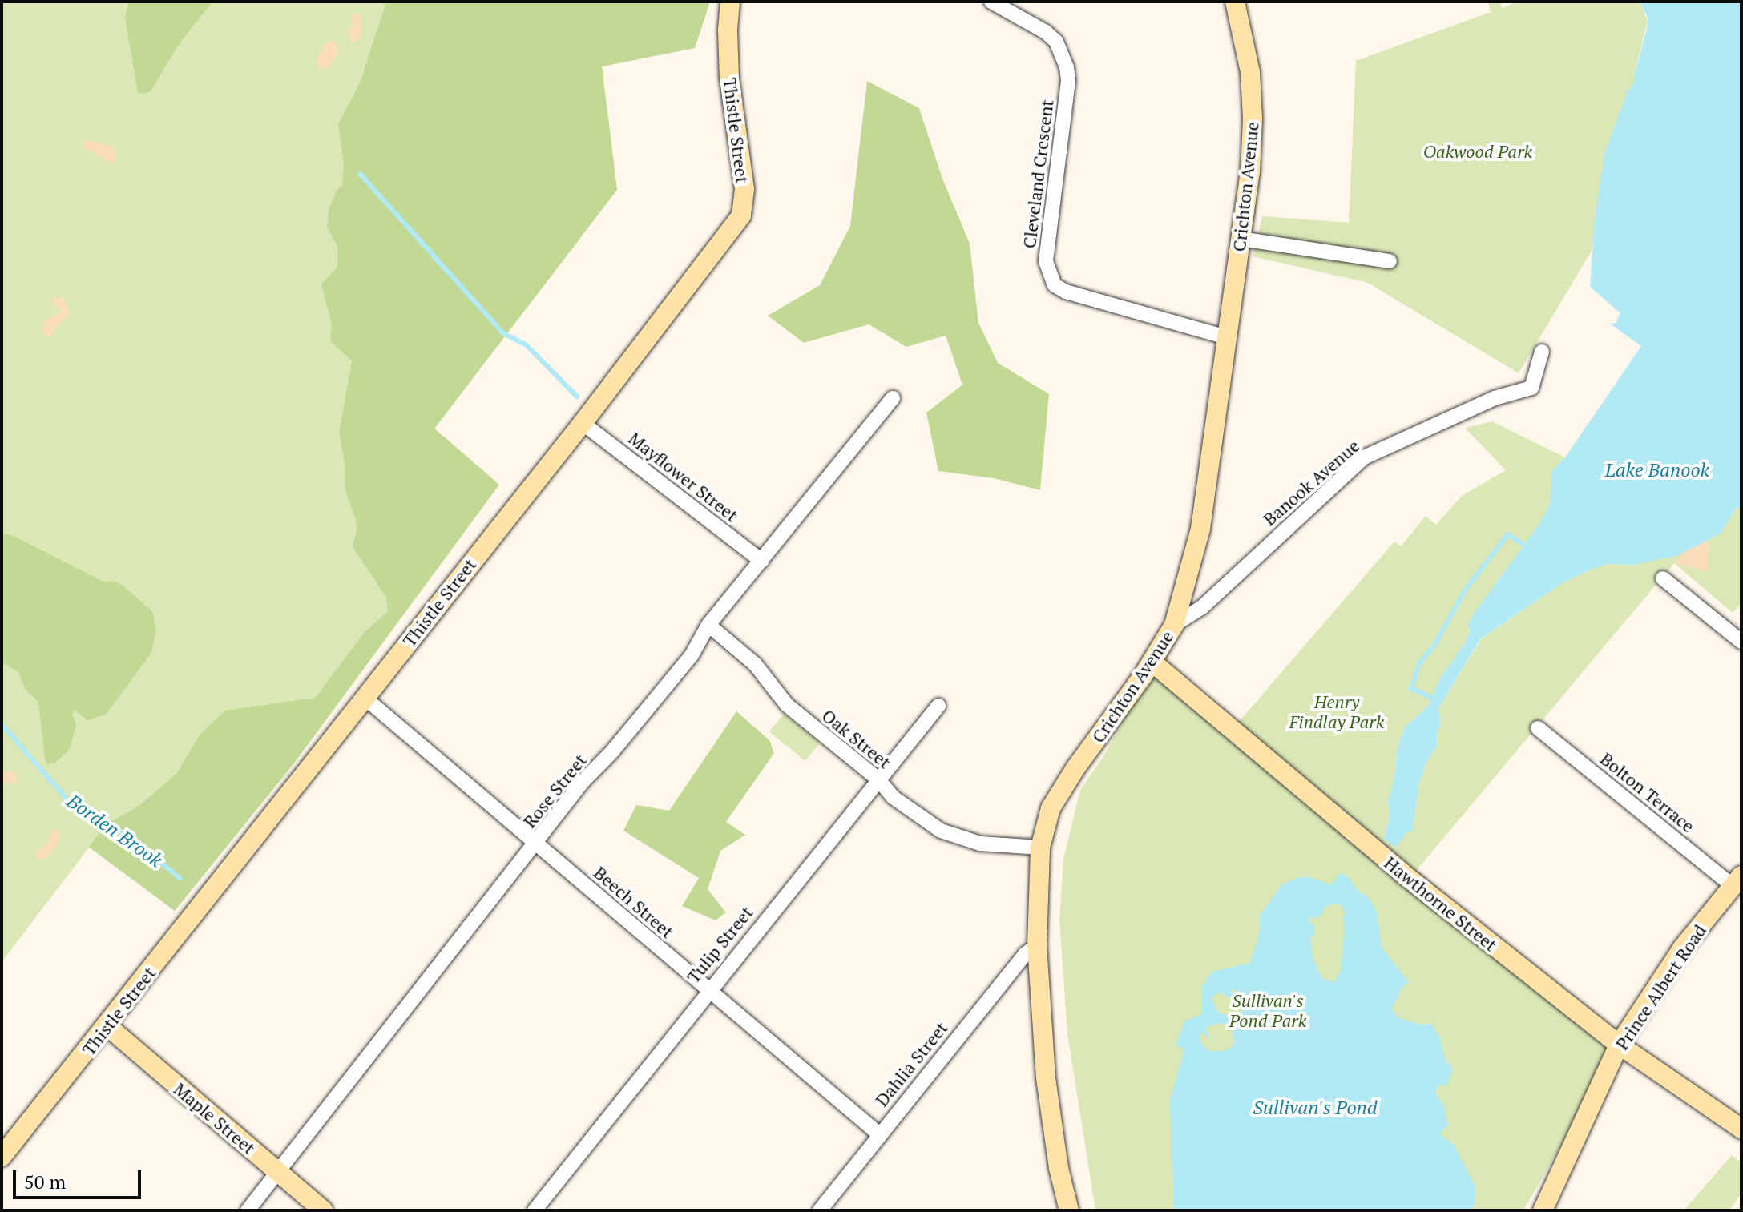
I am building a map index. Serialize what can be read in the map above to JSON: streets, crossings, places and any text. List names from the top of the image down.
{
  "streets": {
    "street": [
      "Thistle Street",
      "Cleveland Crescent",
      "Crichton Avenue",
      "Mayflower Street",
      "Banook Avenue",
      "Oak Street",
      "Rose Street",
      "Bolton Terrace",
      "Beech Street",
      "Hawthorne Street",
      "Tulip Street",
      "Prince Albert Road",
      "Dahlia Street",
      "Maple Street"
    ]
  },
  "crossings": [
    ["Thistle Street", "Mayflower Street"],
    ["Thistle Street", "Beech Street"],
    ["Thistle Street", "Maple Street"],
    ["Cleveland Crescent", "Crichton Avenue"],
    ["Crichton Avenue", "Banook Avenue"],
    ["Crichton Avenue", "Oak Street"],
    ["Crichton Avenue", "Hawthorne Street"],
    ["Crichton Avenue", "Dahlia Street"],
    ["Mayflower Street", "Rose Street"],
    ["Oak Street", "Rose Street"],
    ["Oak Street", "Tulip Street"],
    ["Rose Street", "Beech Street"],
    ["Rose Street", "Maple Street"],
    ["Bolton Terrace", "Prince Albert Road"],
    ["Beech Street", "Tulip Street"],
    ["Beech Street", "Dahlia Street"],
    ["Hawthorne Street", "Prince Albert Road"]
  ],
  "water": ["Lake Banook", "Borden Brook", "Sullivan's Pond"],
  "parks": ["Oakwood Park", "Henry Findlay Park", "Sullivan's Pond Park"],
  "scale_bar": "50 m"
}
